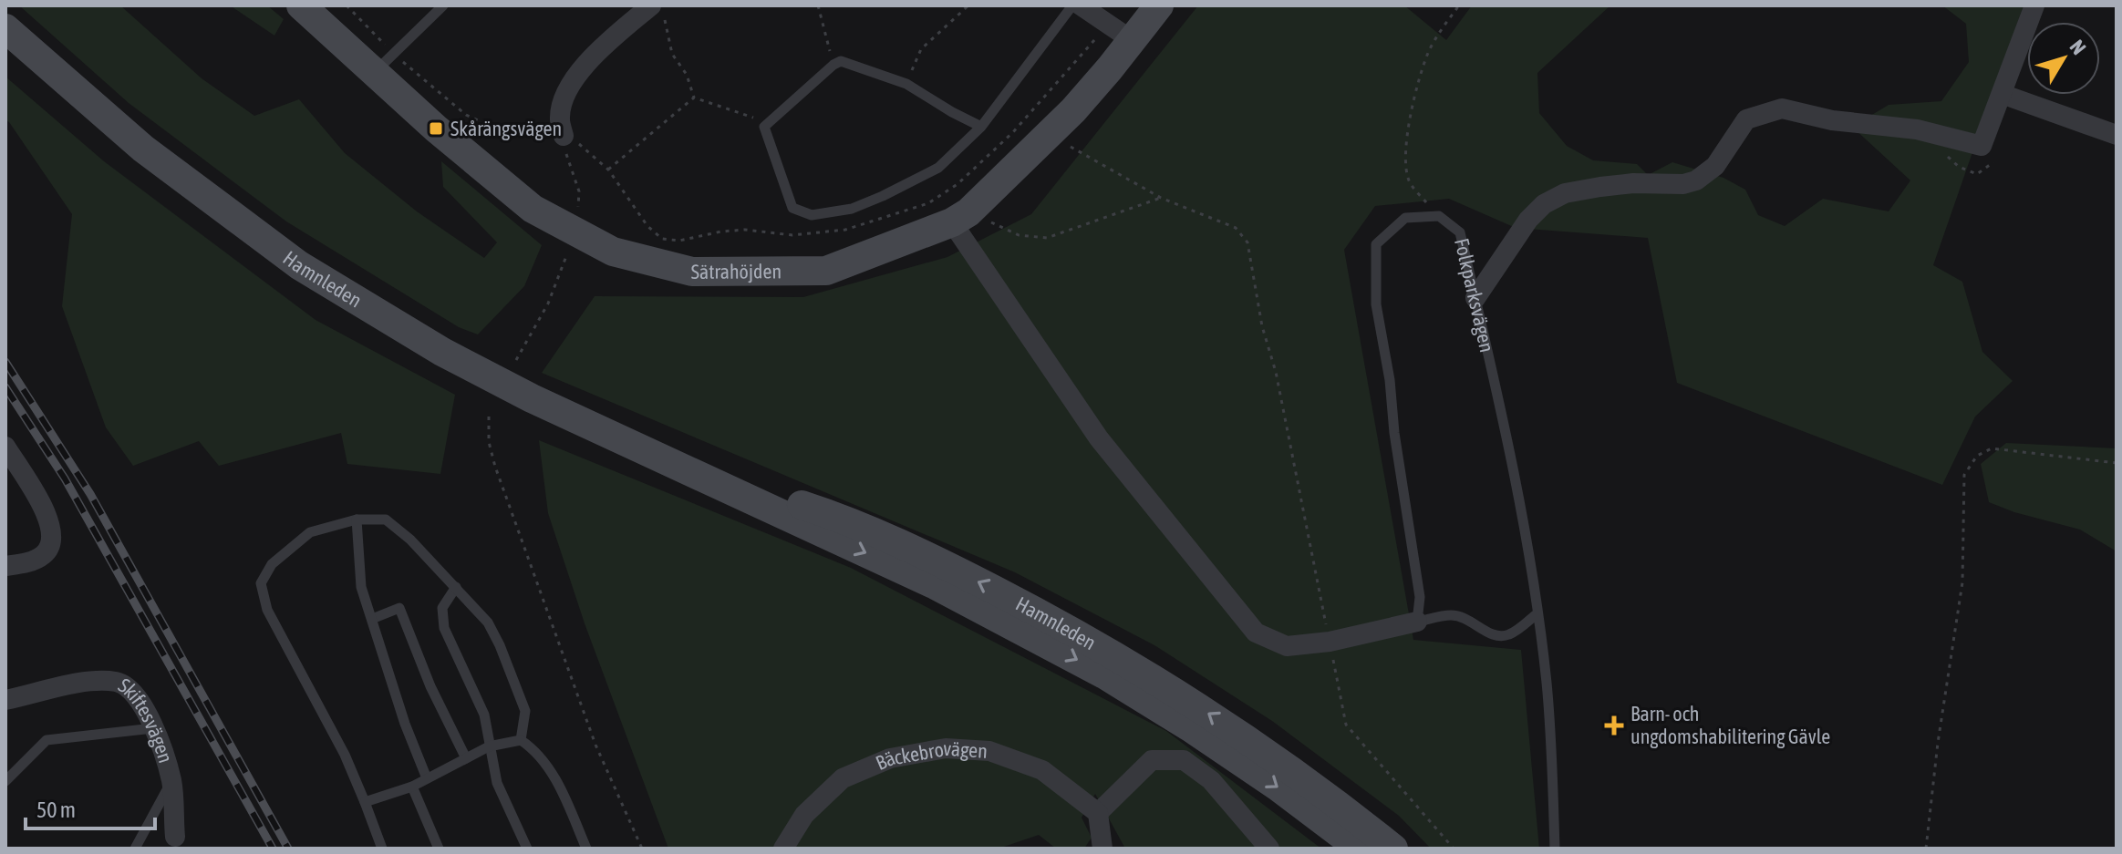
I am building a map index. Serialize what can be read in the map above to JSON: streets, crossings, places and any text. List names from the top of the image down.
{
  "streets": {
    "main road": ["Sätrahöjden", "Hamnleden"],
    "street": ["Skiftesvägen", "Bäckebrovägen"],
    "lane": ["Folkparksvägen"]
  },
  "places": {
    "transit": ["Skårängsvägen"],
    "health": ["Barn- och ungdomshabilitering Gävle"]
  },
  "scale_bar": "50 m",
  "north": "top right"
}
